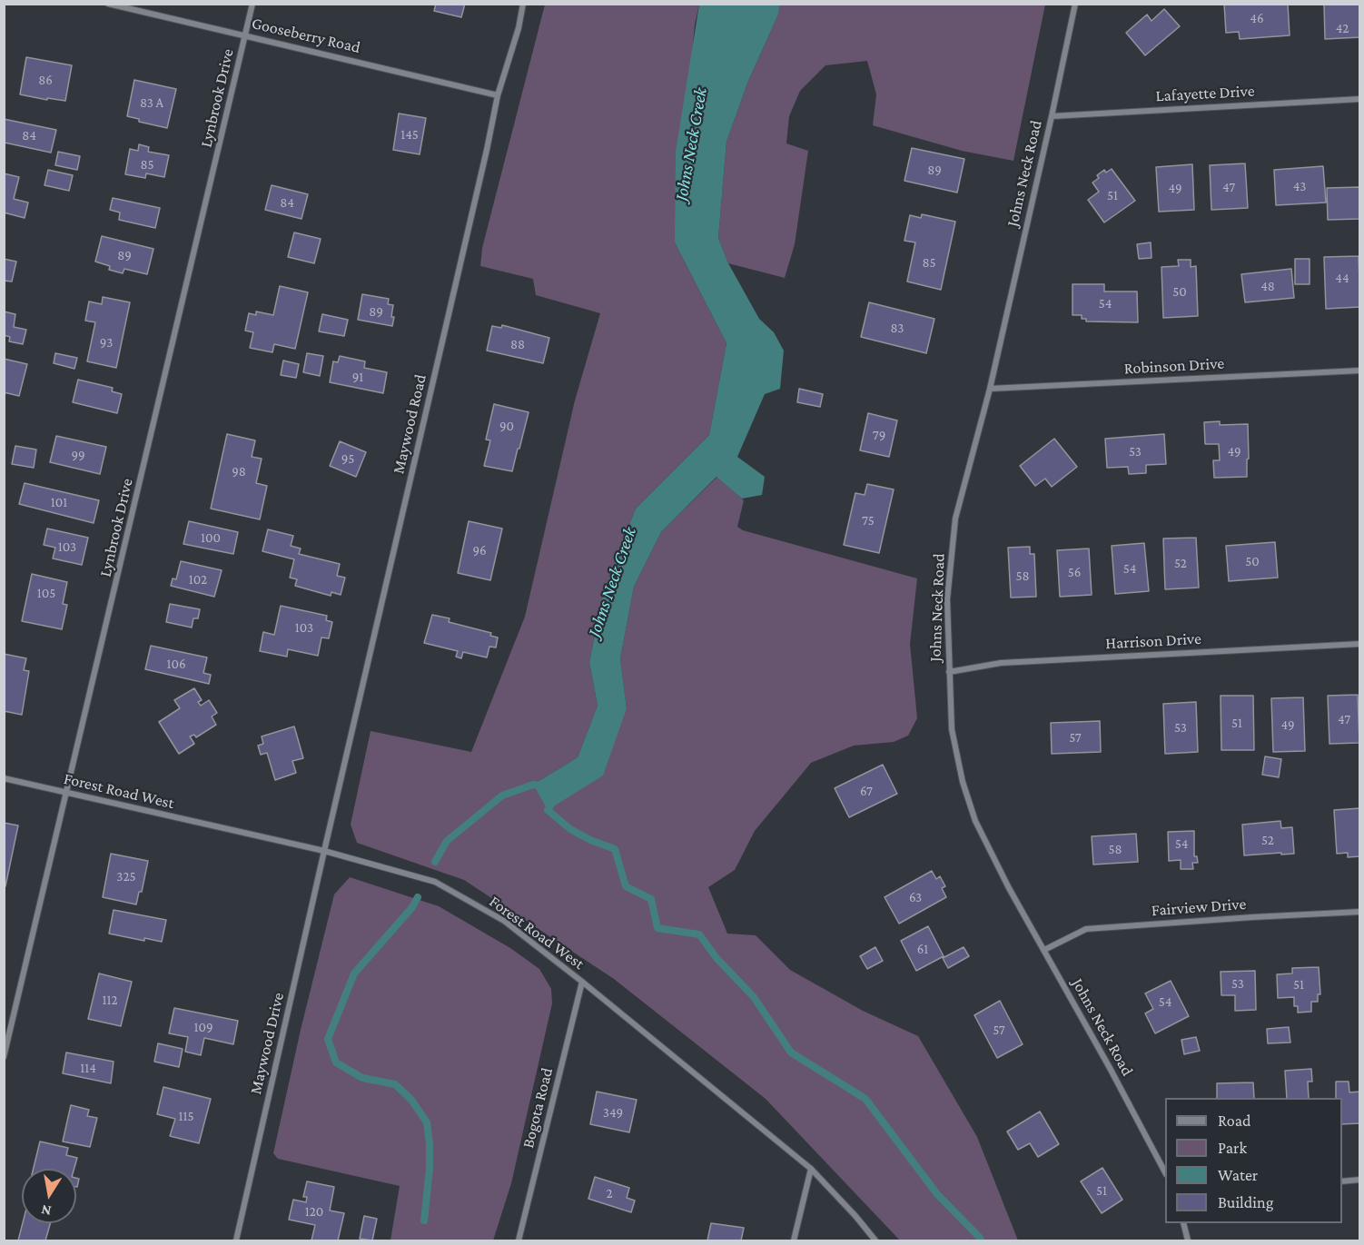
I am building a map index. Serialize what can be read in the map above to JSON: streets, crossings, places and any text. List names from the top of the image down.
{
  "streets": {
    "street": [
      "Gooseberry Road",
      "Lafayette Drive",
      "Lynbrook Drive",
      "Johns Neck Road",
      "Robinson Drive",
      "Maywood Road",
      "Harrison Drive",
      "Forest Road West",
      "Fairview Drive",
      "Maywood Drive",
      "Bogota Road"
    ]
  },
  "crossings": [
    ["Gooseberry Road", "Lynbrook Drive"],
    ["Gooseberry Road", "Maywood Road"],
    ["Lafayette Drive", "Johns Neck Road"],
    ["Lynbrook Drive", "Forest Road West"],
    ["Johns Neck Road", "Robinson Drive"],
    ["Johns Neck Road", "Harrison Drive"],
    ["Johns Neck Road", "Fairview Drive"],
    ["Maywood Road", "Forest Road West"],
    ["Maywood Road", "Maywood Drive"],
    ["Forest Road West", "Maywood Drive"],
    ["Forest Road West", "Bogota Road"]
  ],
  "water": ["Johns Neck Creek"],
  "house_numbers": [
    "46",
    "42",
    "86",
    "83 A",
    "145",
    "84",
    "85",
    "89",
    "43",
    "47",
    "49",
    "51",
    "84",
    "89",
    "85",
    "44",
    "48",
    "50",
    "54",
    "89",
    "83",
    "93",
    "88",
    "91",
    "90",
    "79",
    "53",
    "49",
    "99",
    "95",
    "98",
    "101",
    "75",
    "100",
    "103",
    "96",
    "50",
    "52",
    "54",
    "56",
    "58",
    "102",
    "105",
    "103",
    "106",
    "47",
    "51",
    "49",
    "53",
    "57",
    "67",
    "52",
    "54",
    "58",
    "325",
    "63",
    "61",
    "53",
    "51",
    "112",
    "54",
    "109",
    "57",
    "114",
    "349",
    "115",
    "51",
    "2",
    "120"
  ],
  "legend": [
    "Road",
    "Park",
    "Water",
    "Building"
  ],
  "north": "bottom"
}
